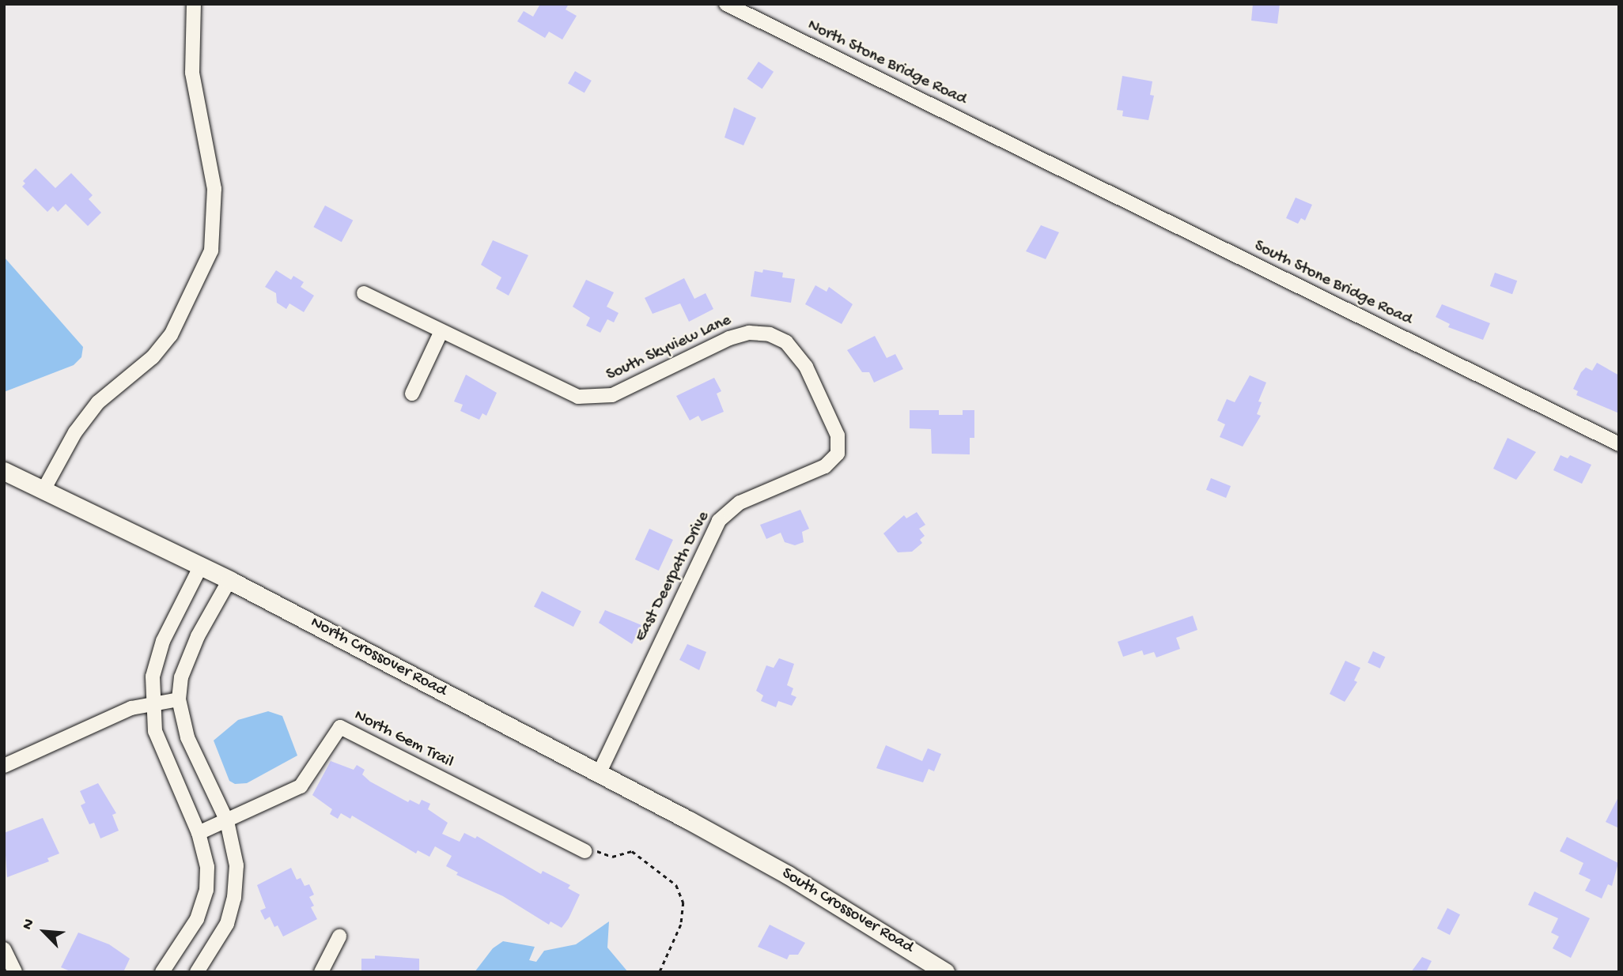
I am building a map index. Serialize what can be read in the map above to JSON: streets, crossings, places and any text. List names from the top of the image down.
{
  "streets": {
    "main road": ["North Crossover Road", "South Crossover Road"],
    "street": [
      "North Stone Bridge Road",
      "South Stone Bridge Road",
      "South Skyview Lane",
      "East Deerpath Drive",
      "North Gem Trail"
    ]
  },
  "crossings": [
    ["North Stone Bridge Road", "South Stone Bridge Road"],
    ["South Skyview Lane", "East Deerpath Drive"],
    ["East Deerpath Drive", "North Crossover Road"],
    ["North Crossover Road", "South Crossover Road"]
  ],
  "north": "top left"
}
